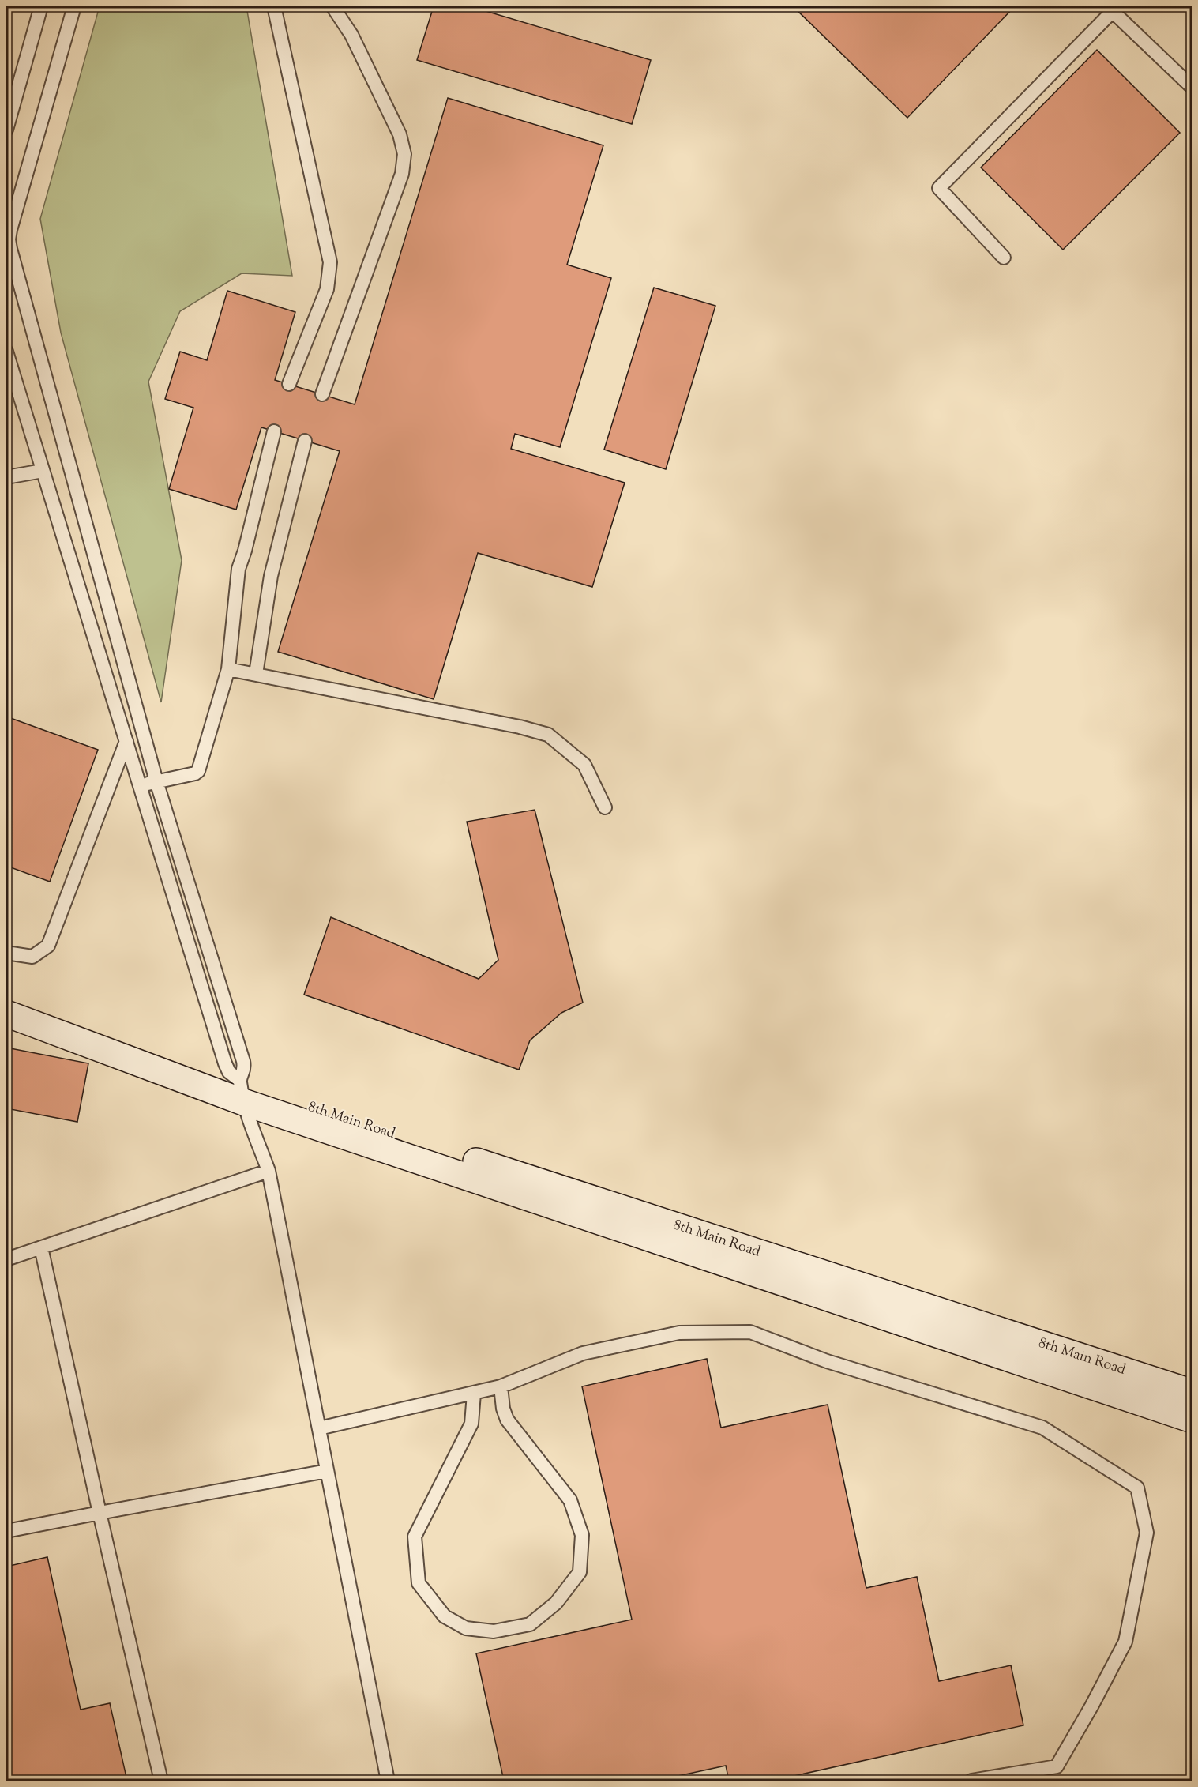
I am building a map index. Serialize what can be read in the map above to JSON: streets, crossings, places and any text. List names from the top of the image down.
{
  "streets": {
    "street": ["8th Main Road"]
  }
}
